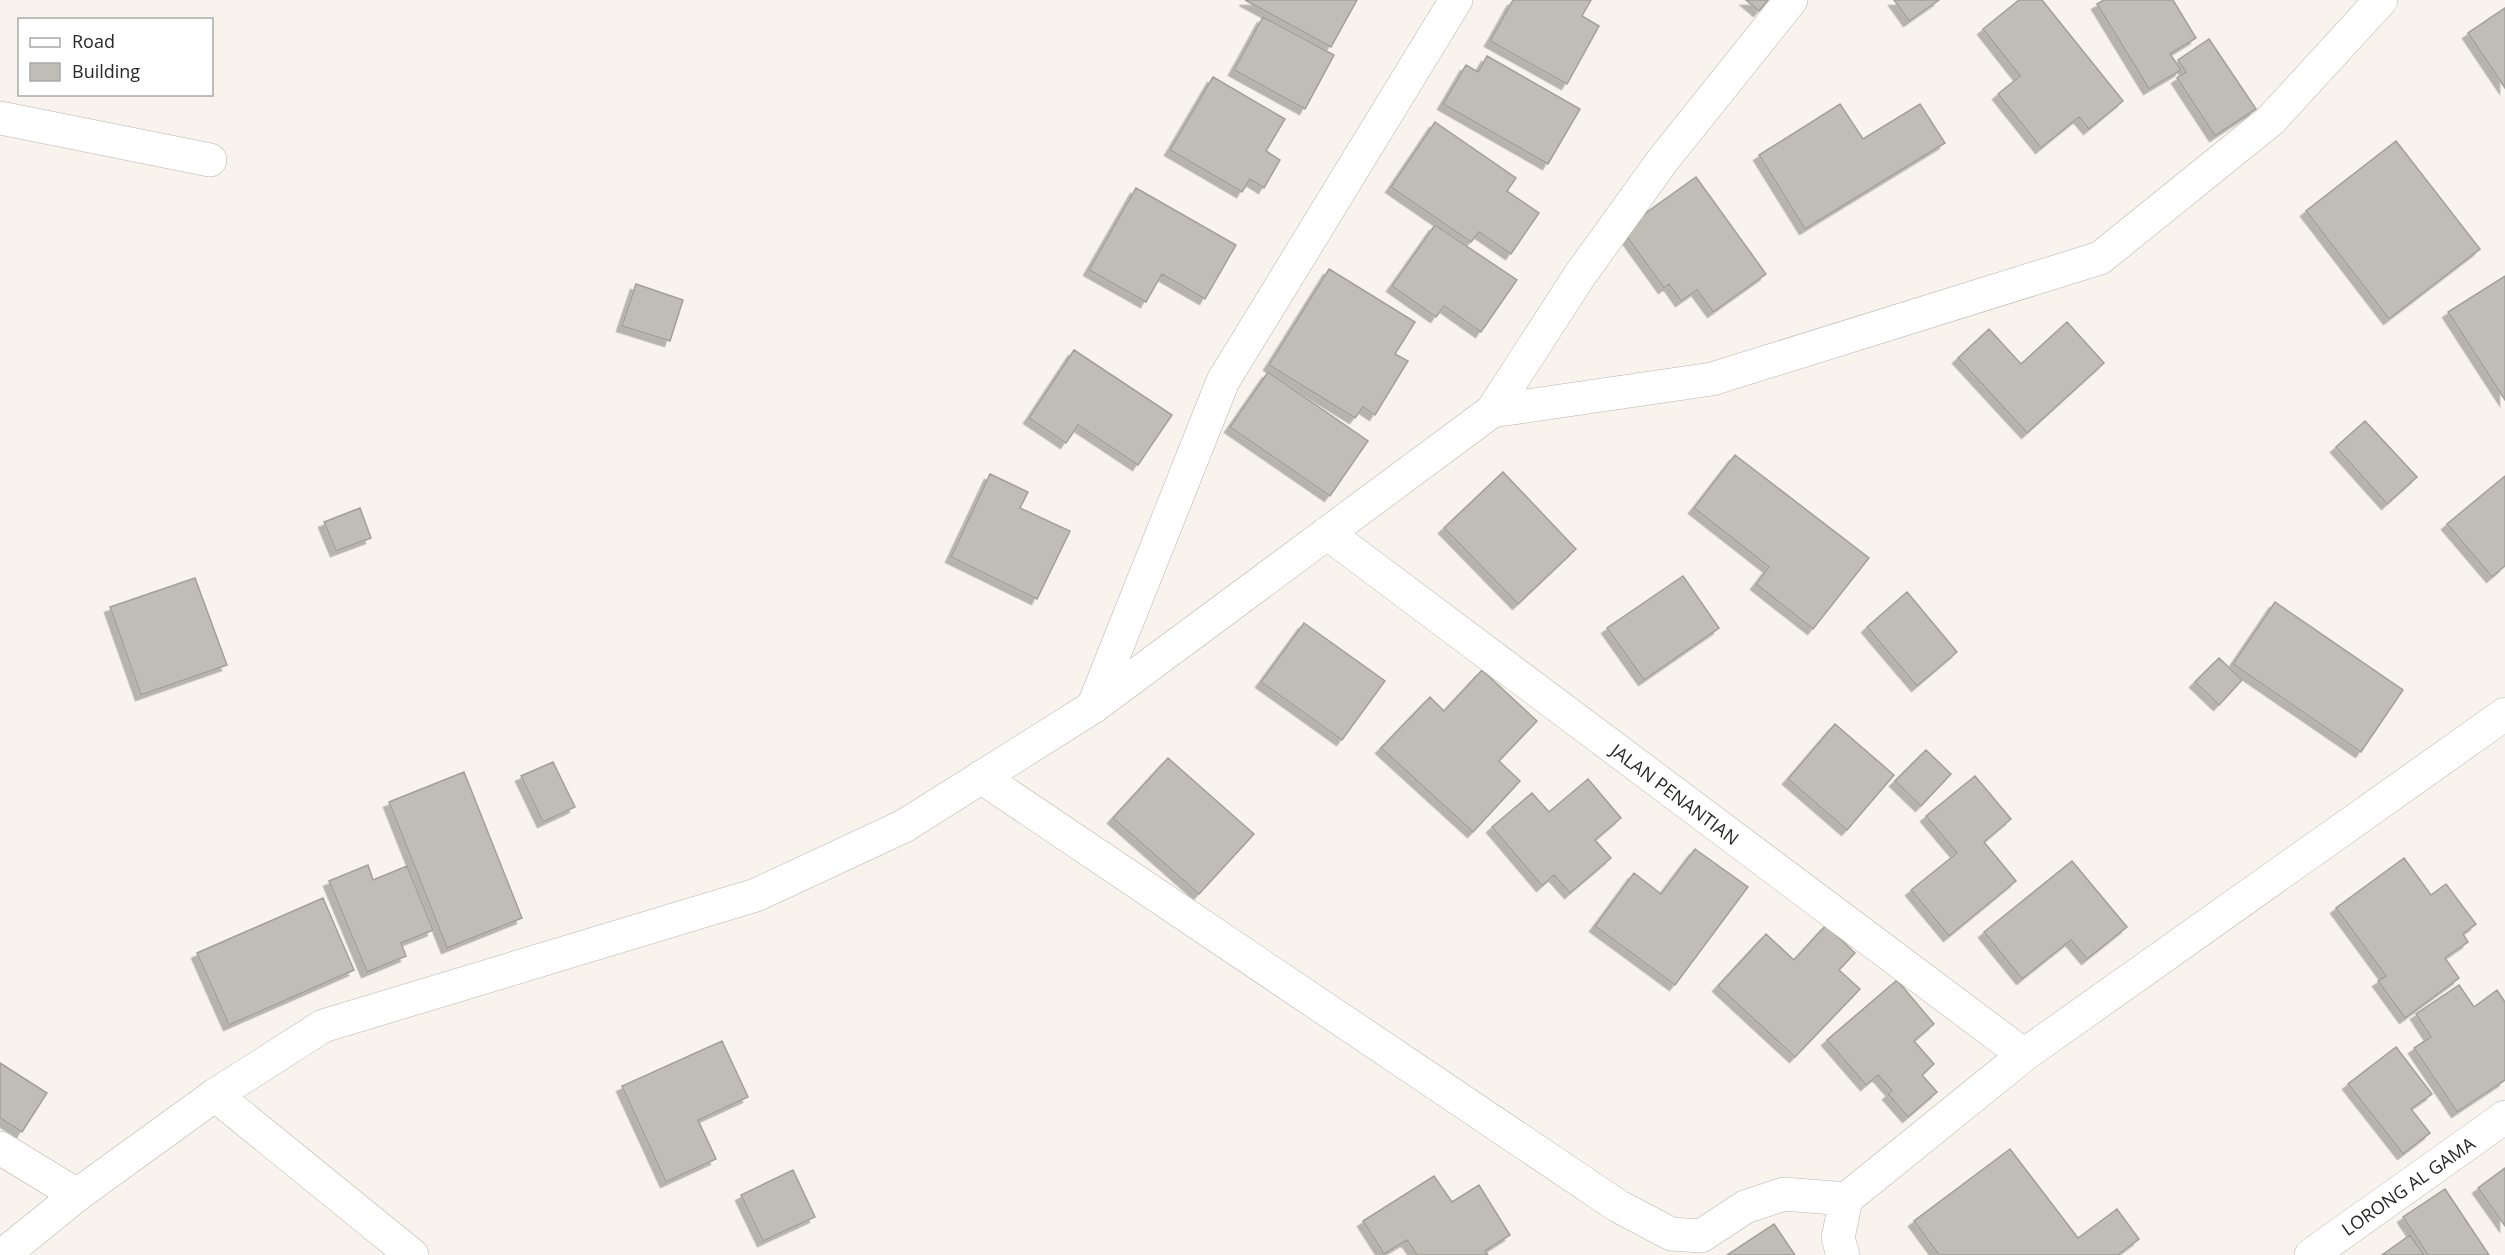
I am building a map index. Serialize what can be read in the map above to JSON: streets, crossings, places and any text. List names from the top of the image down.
{
  "streets": {
    "street": ["JALAN PENANTIAN", "LORONG AL GAMA"]
  },
  "legend": ["Road", "Building"]
}
